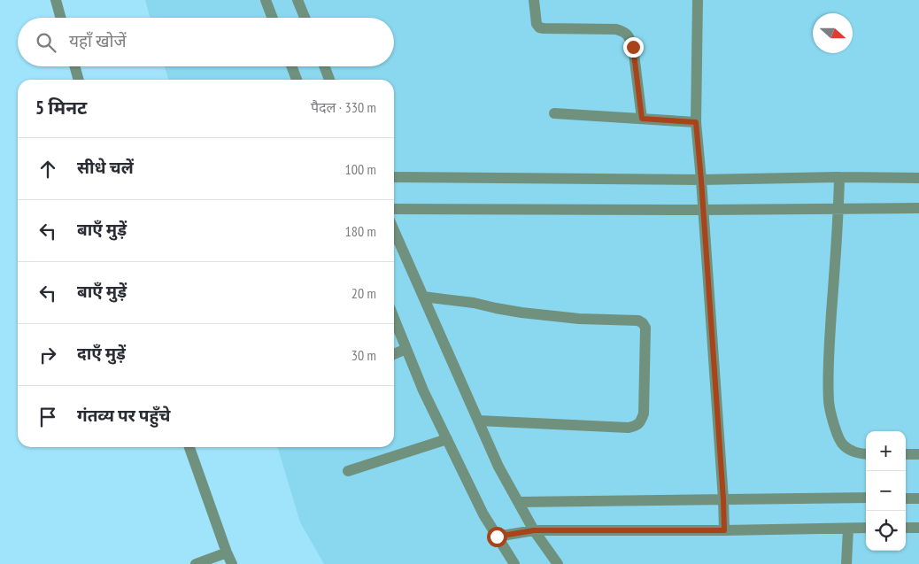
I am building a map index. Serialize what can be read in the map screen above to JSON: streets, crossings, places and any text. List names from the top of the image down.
{
  "north": "right",
  "page": {
    "search": "यहाँ खोजें",
    "heading": ["5 मिनट", "पैदल · 330 m"],
    "list": [
      ["सीधे चलें", "100 m"],
      ["बाएँ मुड़ें", "180 m"],
      ["बाएँ मुड़ें", "20 m"],
      ["दाएँ मुड़ें", "30 m"],
      "गंतव्य पर पहुँचे"
    ],
    "map_buttons": ["+", "−"]
  }
}
